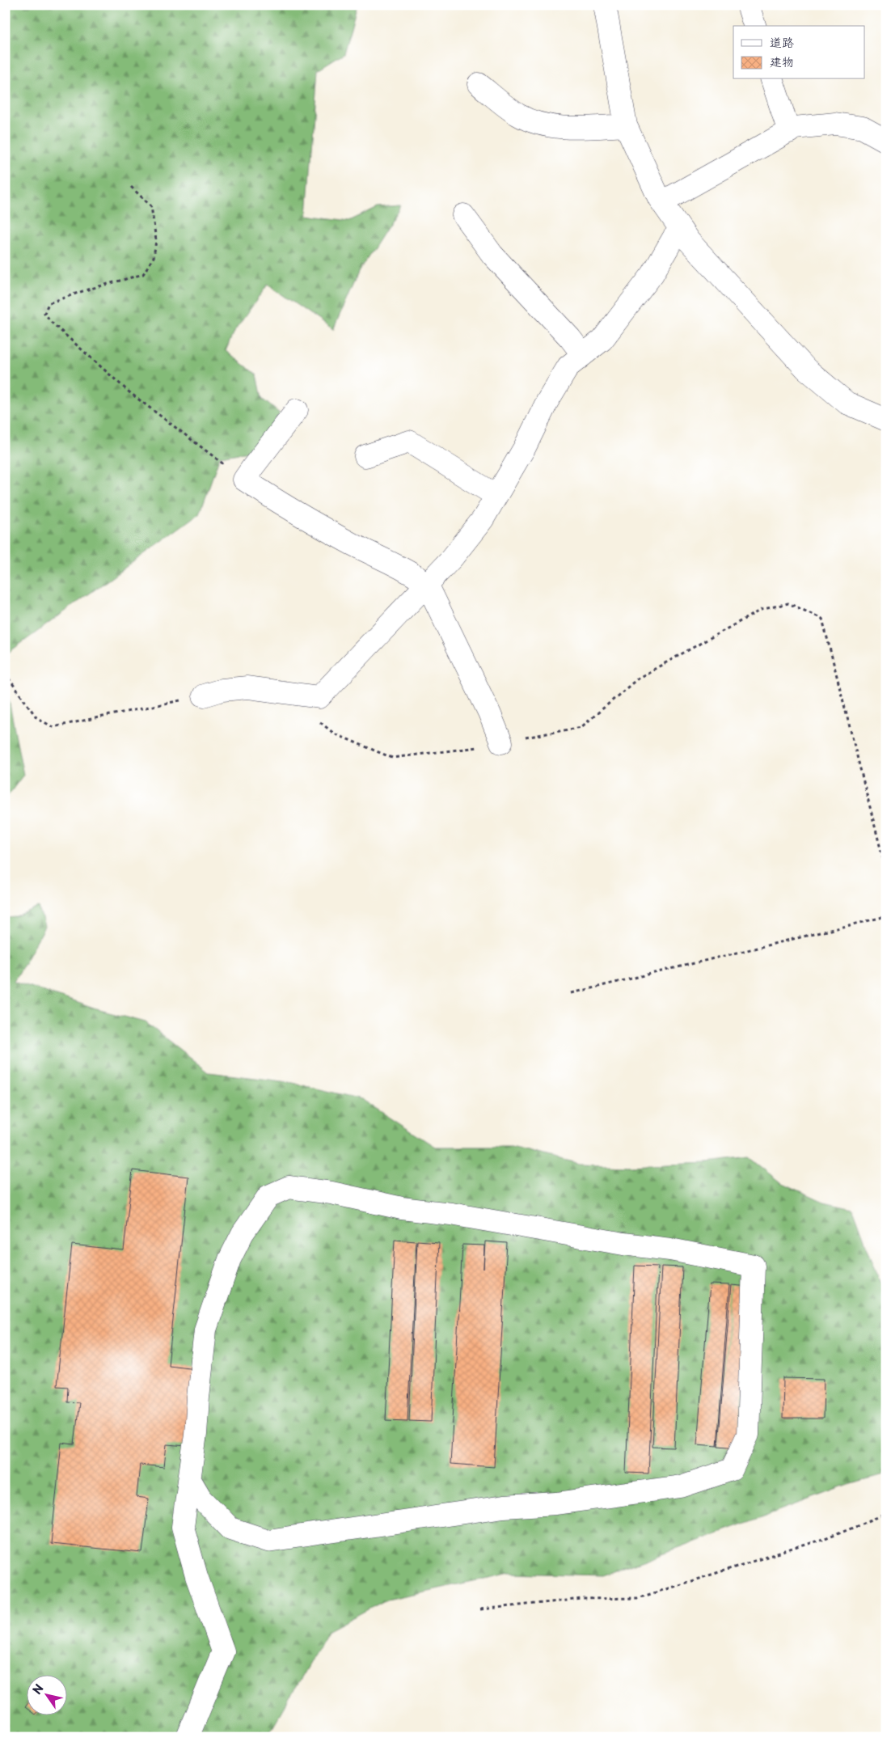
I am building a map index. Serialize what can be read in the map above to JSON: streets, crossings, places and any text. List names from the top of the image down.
{
  "legend": ["道路", "建物"],
  "north": "top left"
}
